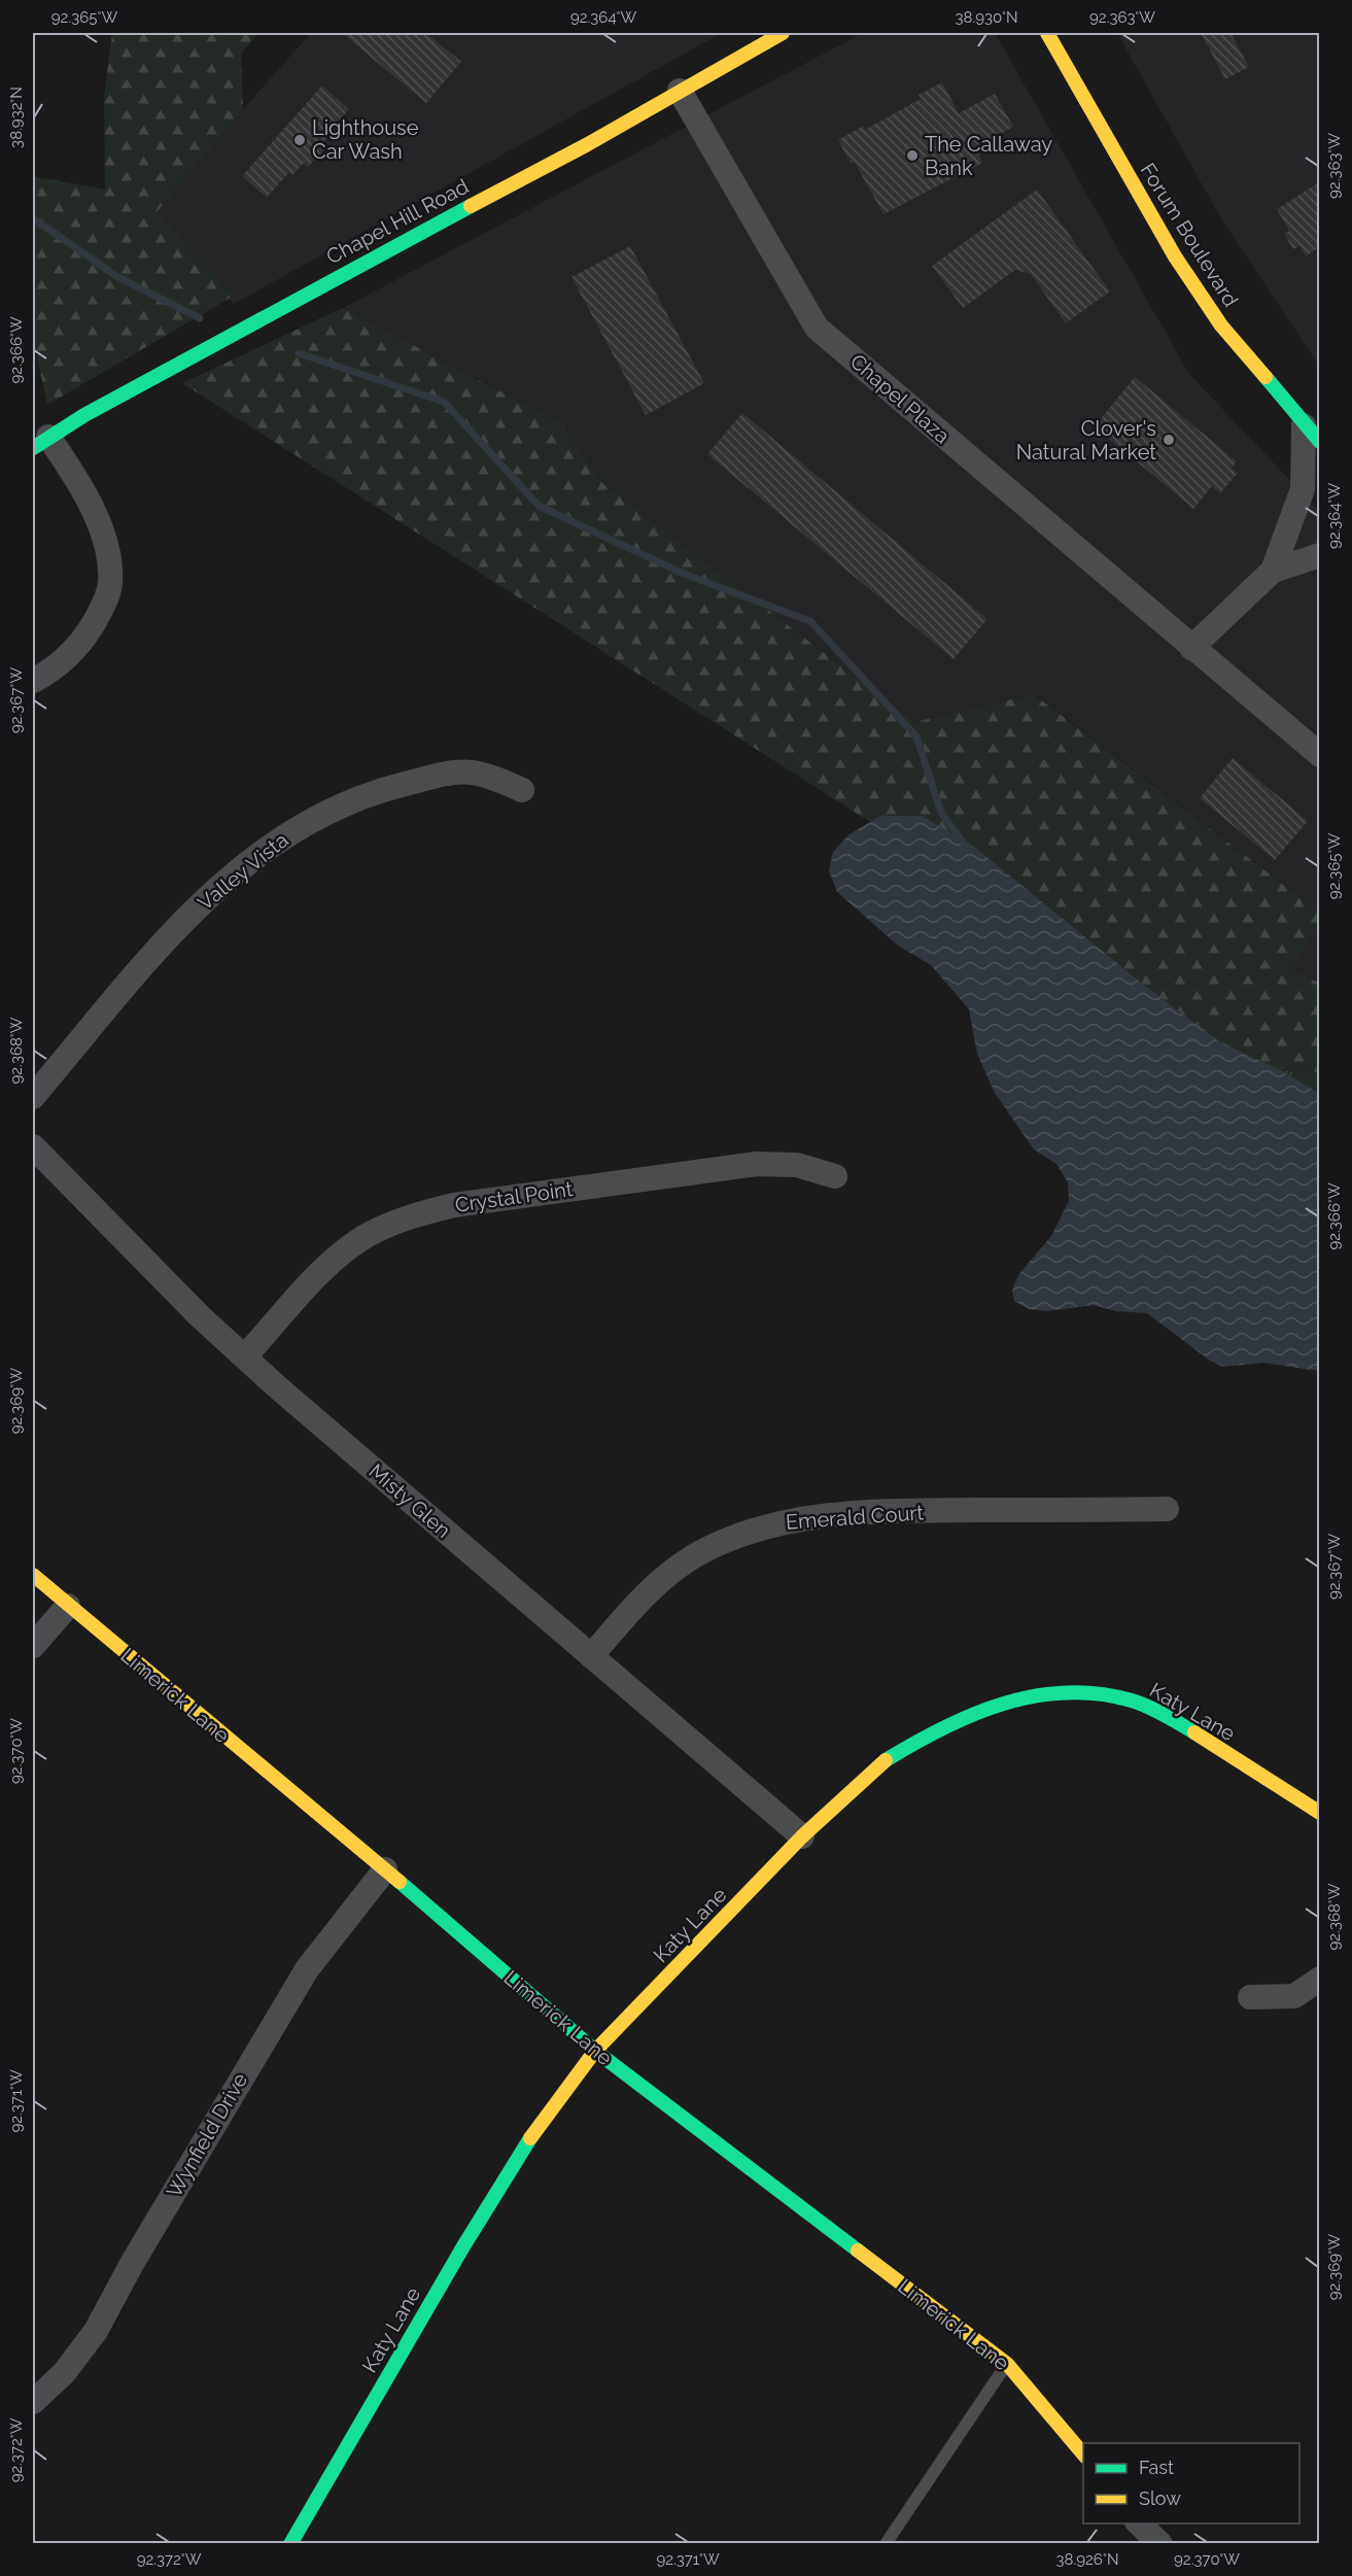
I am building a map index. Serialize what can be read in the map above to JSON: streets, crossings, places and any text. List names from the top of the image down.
{
  "streets": {
    "street": [
      "Chapel Hill Road",
      "Forum Boulevard",
      "Chapel Plaza",
      "Valley Vista",
      "Crystal Point",
      "Misty Glen",
      "Emerald Court",
      "Limerick Lane",
      "Katy Lane",
      "Wynfield Drive"
    ]
  },
  "crossings": [
    ["Chapel Hill Road", "Chapel Plaza"],
    ["Crystal Point", "Misty Glen"],
    ["Misty Glen", "Emerald Court"],
    ["Misty Glen", "Katy Lane"],
    ["Limerick Lane", "Katy Lane"],
    ["Limerick Lane", "Wynfield Drive"]
  ],
  "places": ["Lighthouse Car Wash", "The Callaway Bank", "Clover's Natural Market"],
  "legend": ["Fast", "Slow"],
  "coordinates": [
    "92.365°W",
    "92.364°W",
    "38.930°N",
    "92.363°W",
    "38.932°N",
    "92.366°W",
    "92.367°W",
    "92.368°W",
    "92.369°W",
    "92.370°W",
    "92.371°W",
    "92.372°W",
    "38.926°N"
  ]
}
